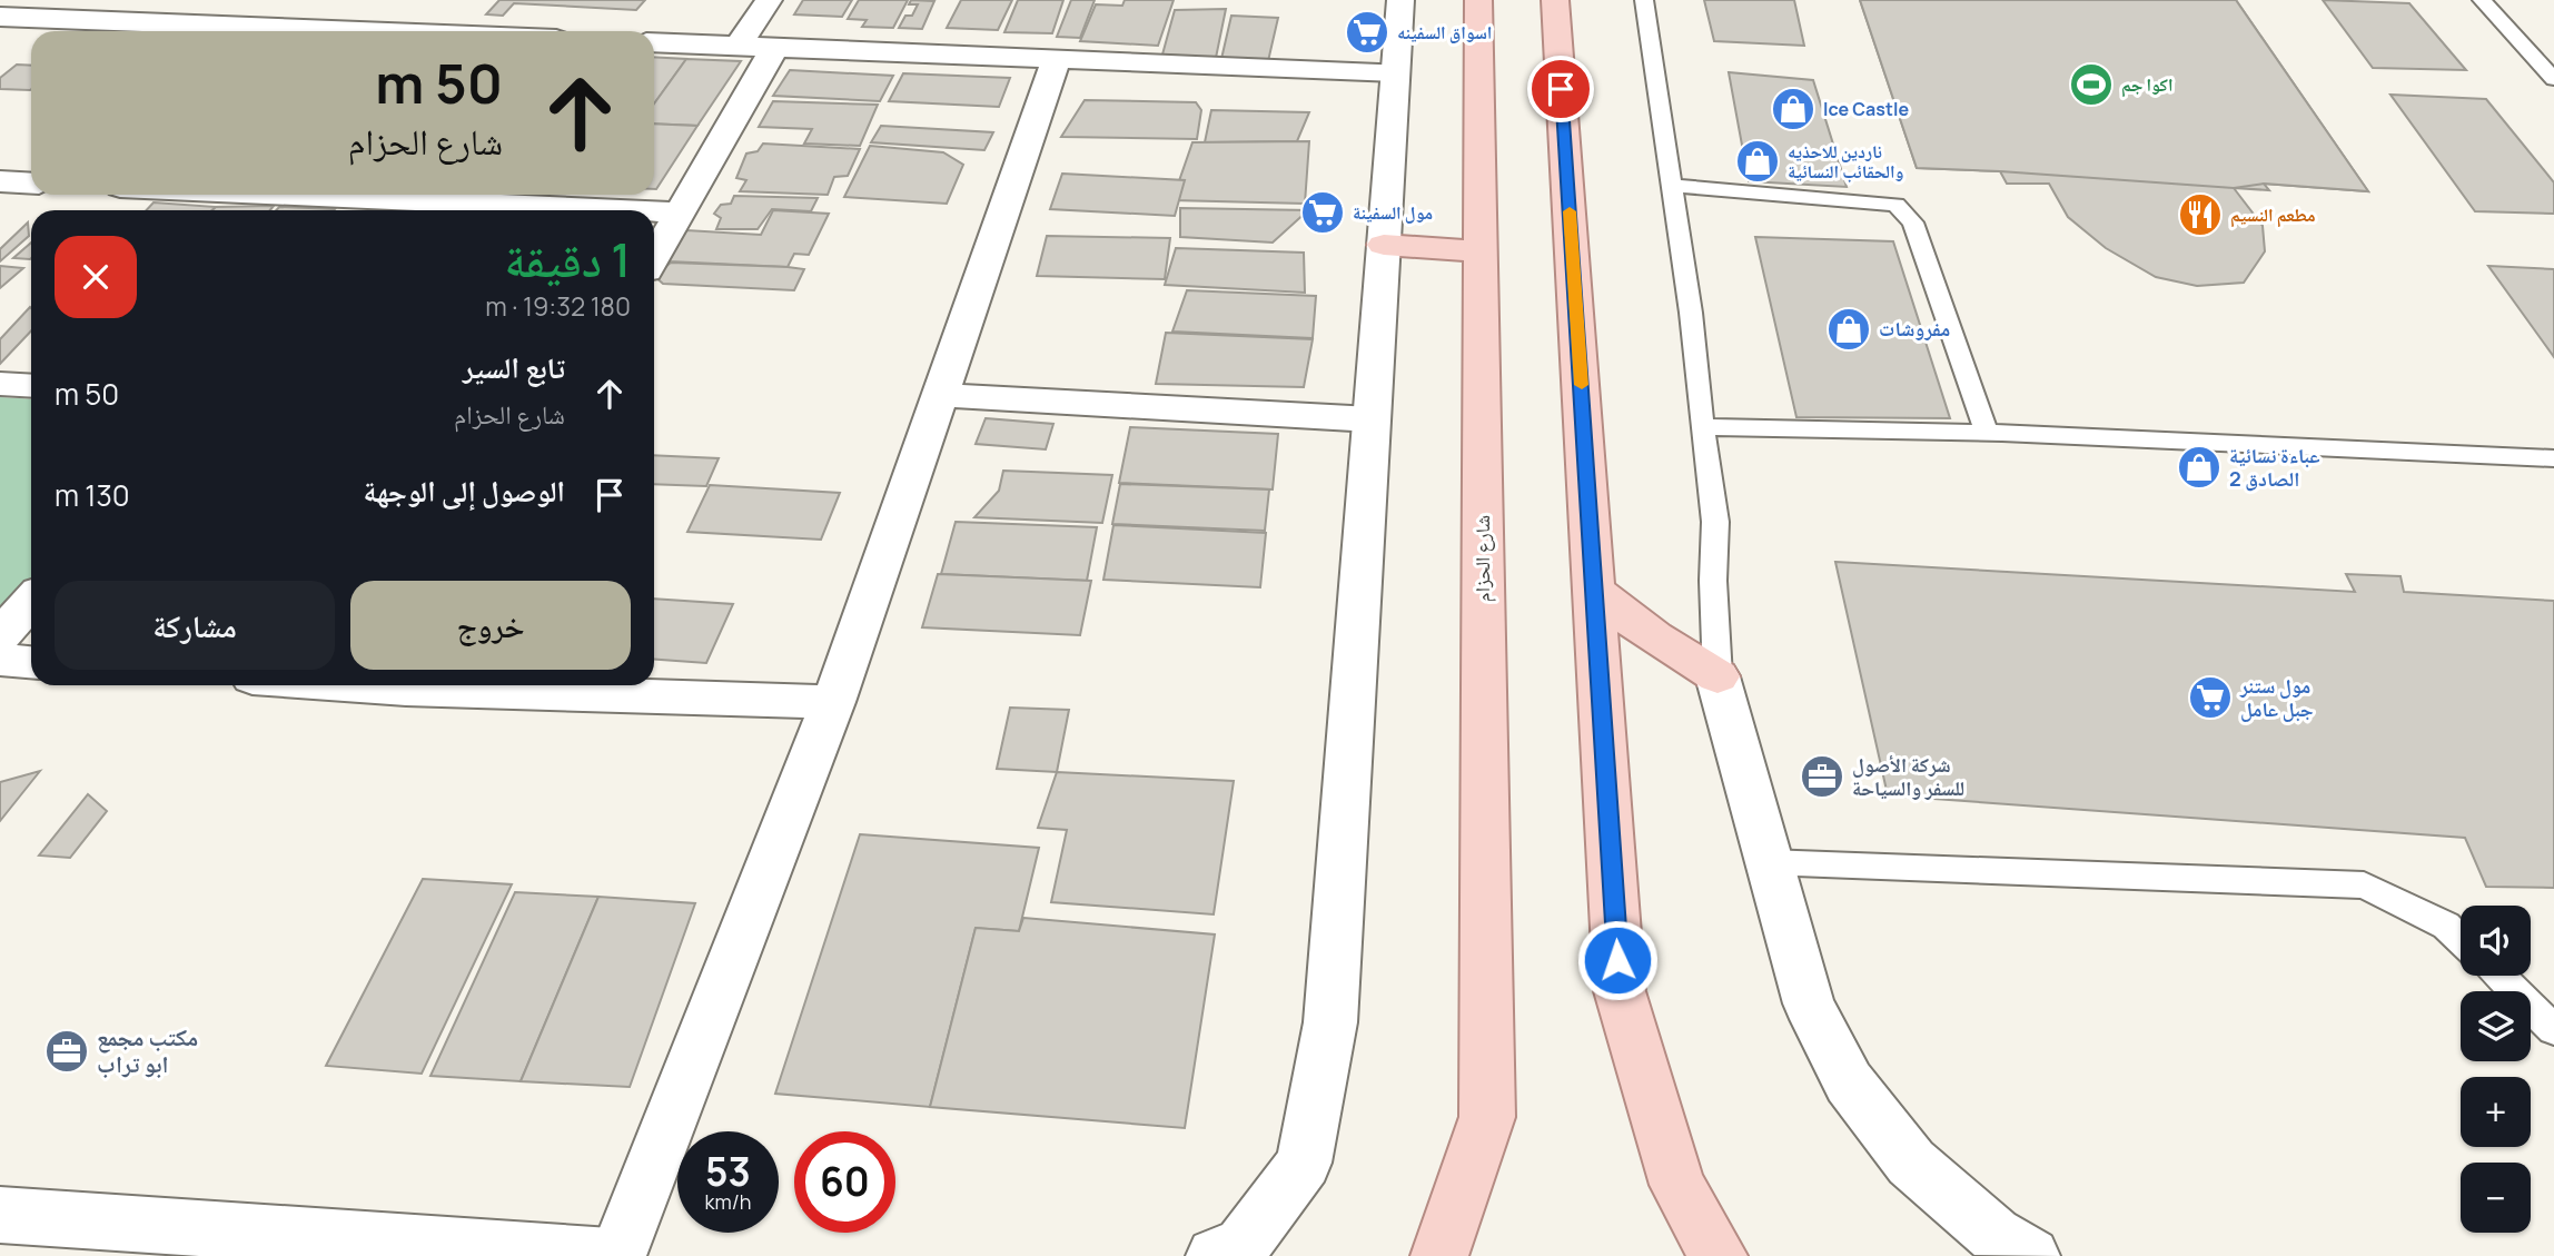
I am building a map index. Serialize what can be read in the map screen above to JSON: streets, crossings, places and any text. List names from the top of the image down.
{
  "streets": {
    "main road": ["شارع الحزام"]
  },
  "places": {
    "supermarket": ["اسواق السفينه", "مول السفينة", "مول ستنر جبل عامل"],
    "sports": ["اكوا جم"],
    "shop": [
      "Ice Castle",
      "ناردين للاحذيه والحقائب النسائية",
      "مفروشات",
      "عباءة نسائية الصادق 2"
    ],
    "restaurant": ["مطعم النسيم"],
    "office": ["شركة الأصول للسفر والسياحة", "مكتب مجمع ابو تراب"]
  },
  "page": {
    "turn": ["50 m", "شارع الحزام"],
    "heading": ["1 دقيقة", "180 m · 19:32"],
    "list": [
      {
        "name": "تابع السير",
        "note": "شارع الحزام",
        "value": "50 m"
      },
      {
        "name": "الوصول إلى الوجهة",
        "value": "130 m"
      }
    ],
    "buttons": ["خروج", "مشاركة"],
    "map_buttons": ["+", "−"],
    "speed": "53 km/h",
    "limit": "60"
  }
}
